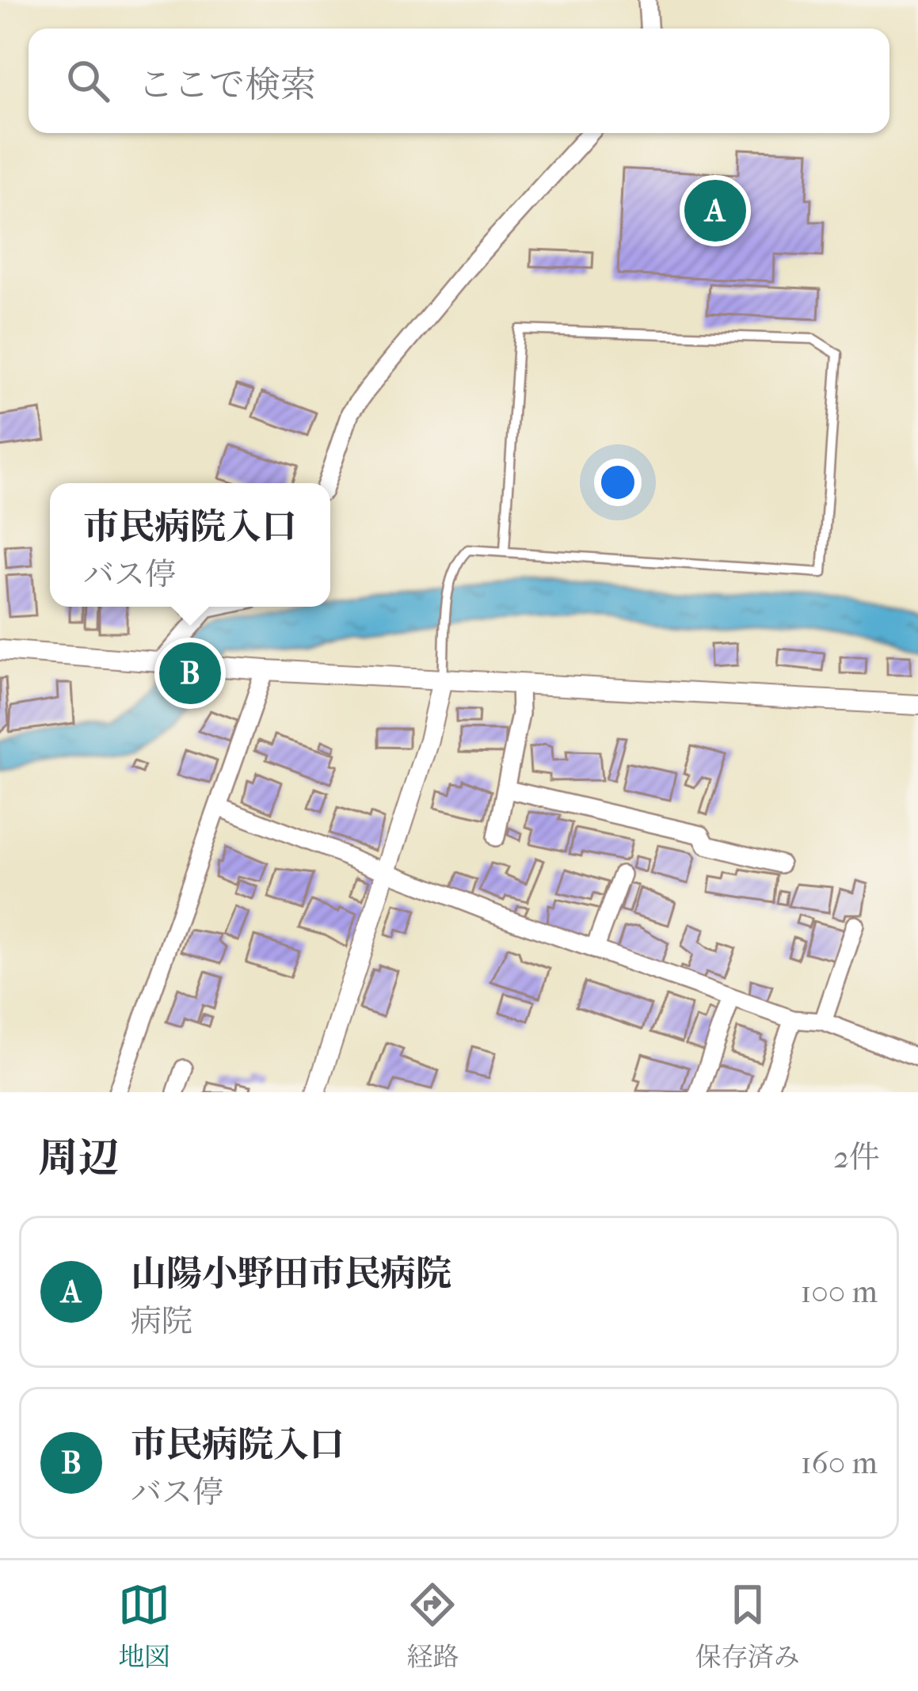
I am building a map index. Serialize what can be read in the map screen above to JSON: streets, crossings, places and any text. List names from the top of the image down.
{
  "page": {
    "search": "ここで検索",
    "pins": ["A", "B"],
    "popup": ["市民病院入口", "バス停"],
    "heading": ["周辺", "2件"],
    "list": [
      {
        "mark": "A",
        "name": "山陽小野田市民病院",
        "note": "病院",
        "value": "100 m"
      },
      {
        "mark": "B",
        "name": "市民病院入口",
        "note": "バス停",
        "value": "160 m"
      }
    ],
    "nav": ["地図", "経路", "保存済み"]
  }
}
